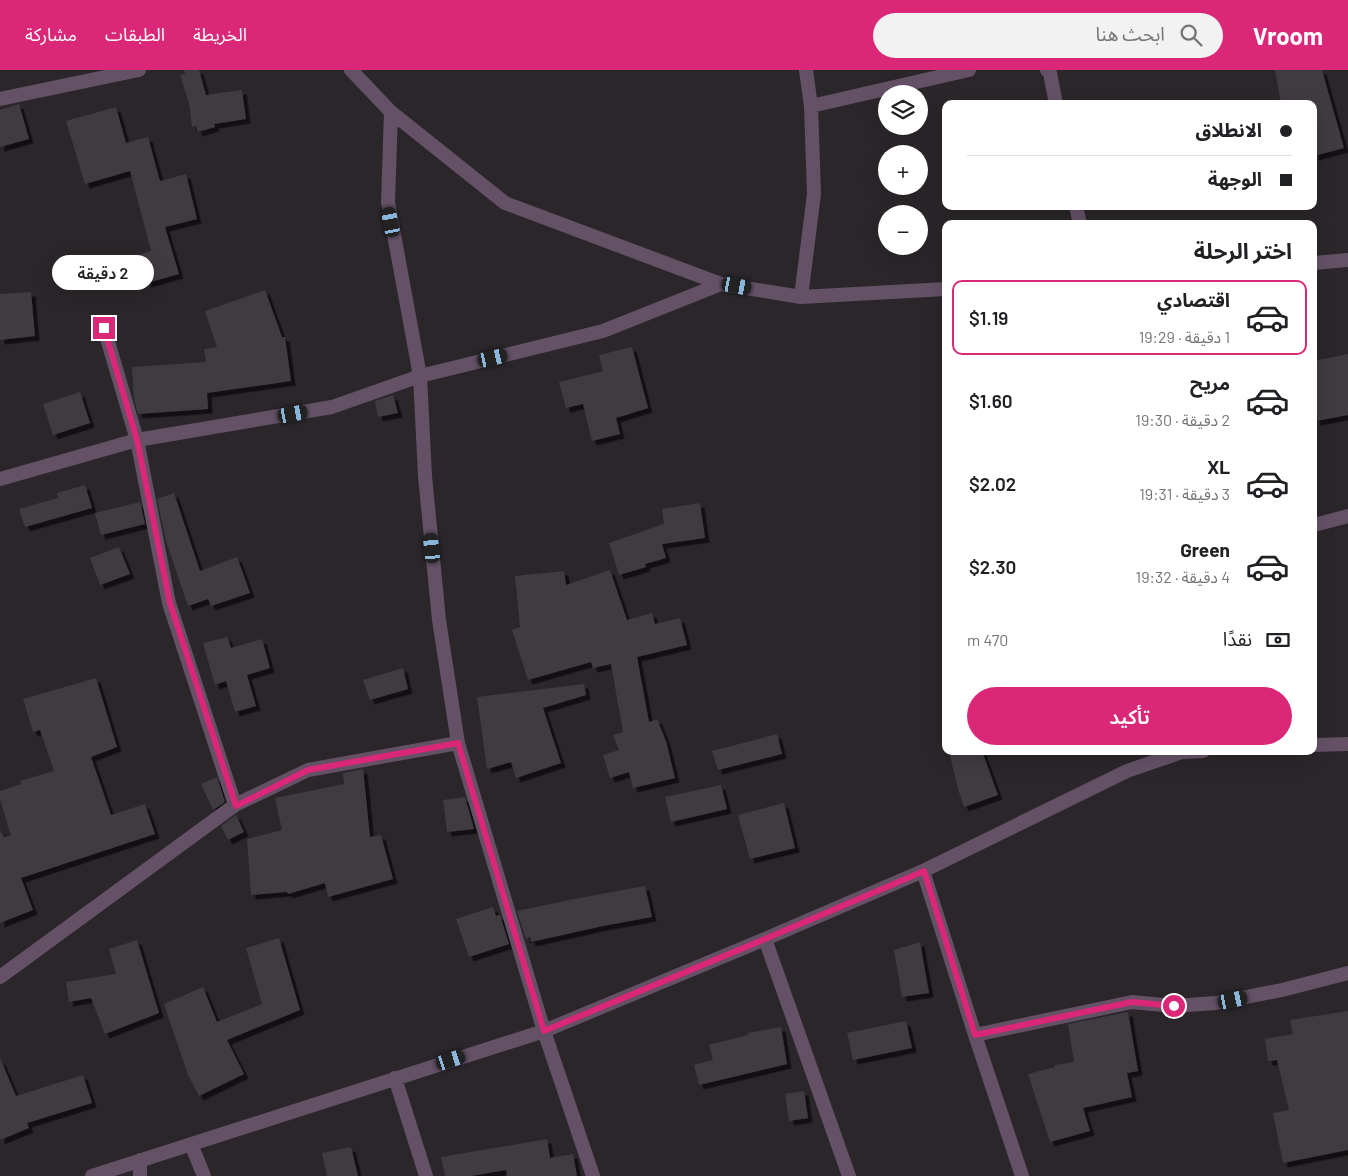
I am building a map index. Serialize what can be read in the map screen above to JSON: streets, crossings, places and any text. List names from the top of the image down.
{
  "page": {
    "header": "Vroom",
    "search": "ابحث هنا",
    "nav": ["الخريطة", "الطبقات", "مشاركة"],
    "map_buttons": ["+", "−"],
    "banner": ["الانطلاق", "الوجهة"],
    "heading": "اختر الرحلة",
    "bubble": "2 دقيقة",
    "list": [
      {
        "name": "اقتصادي",
        "note": "1 دقيقة · 19:29",
        "value": "$1.19"
      },
      {
        "name": "مريح",
        "note": "2 دقيقة · 19:30",
        "value": "$1.60"
      },
      {
        "name": "XL",
        "note": "3 دقيقة · 19:31",
        "value": "$2.02"
      },
      {
        "name": "Green",
        "note": "4 دقيقة · 19:32",
        "value": "$2.30"
      }
    ],
    "pay": ["نقدًا", "470 m"],
    "buttons": "تأكيد"
  }
}
